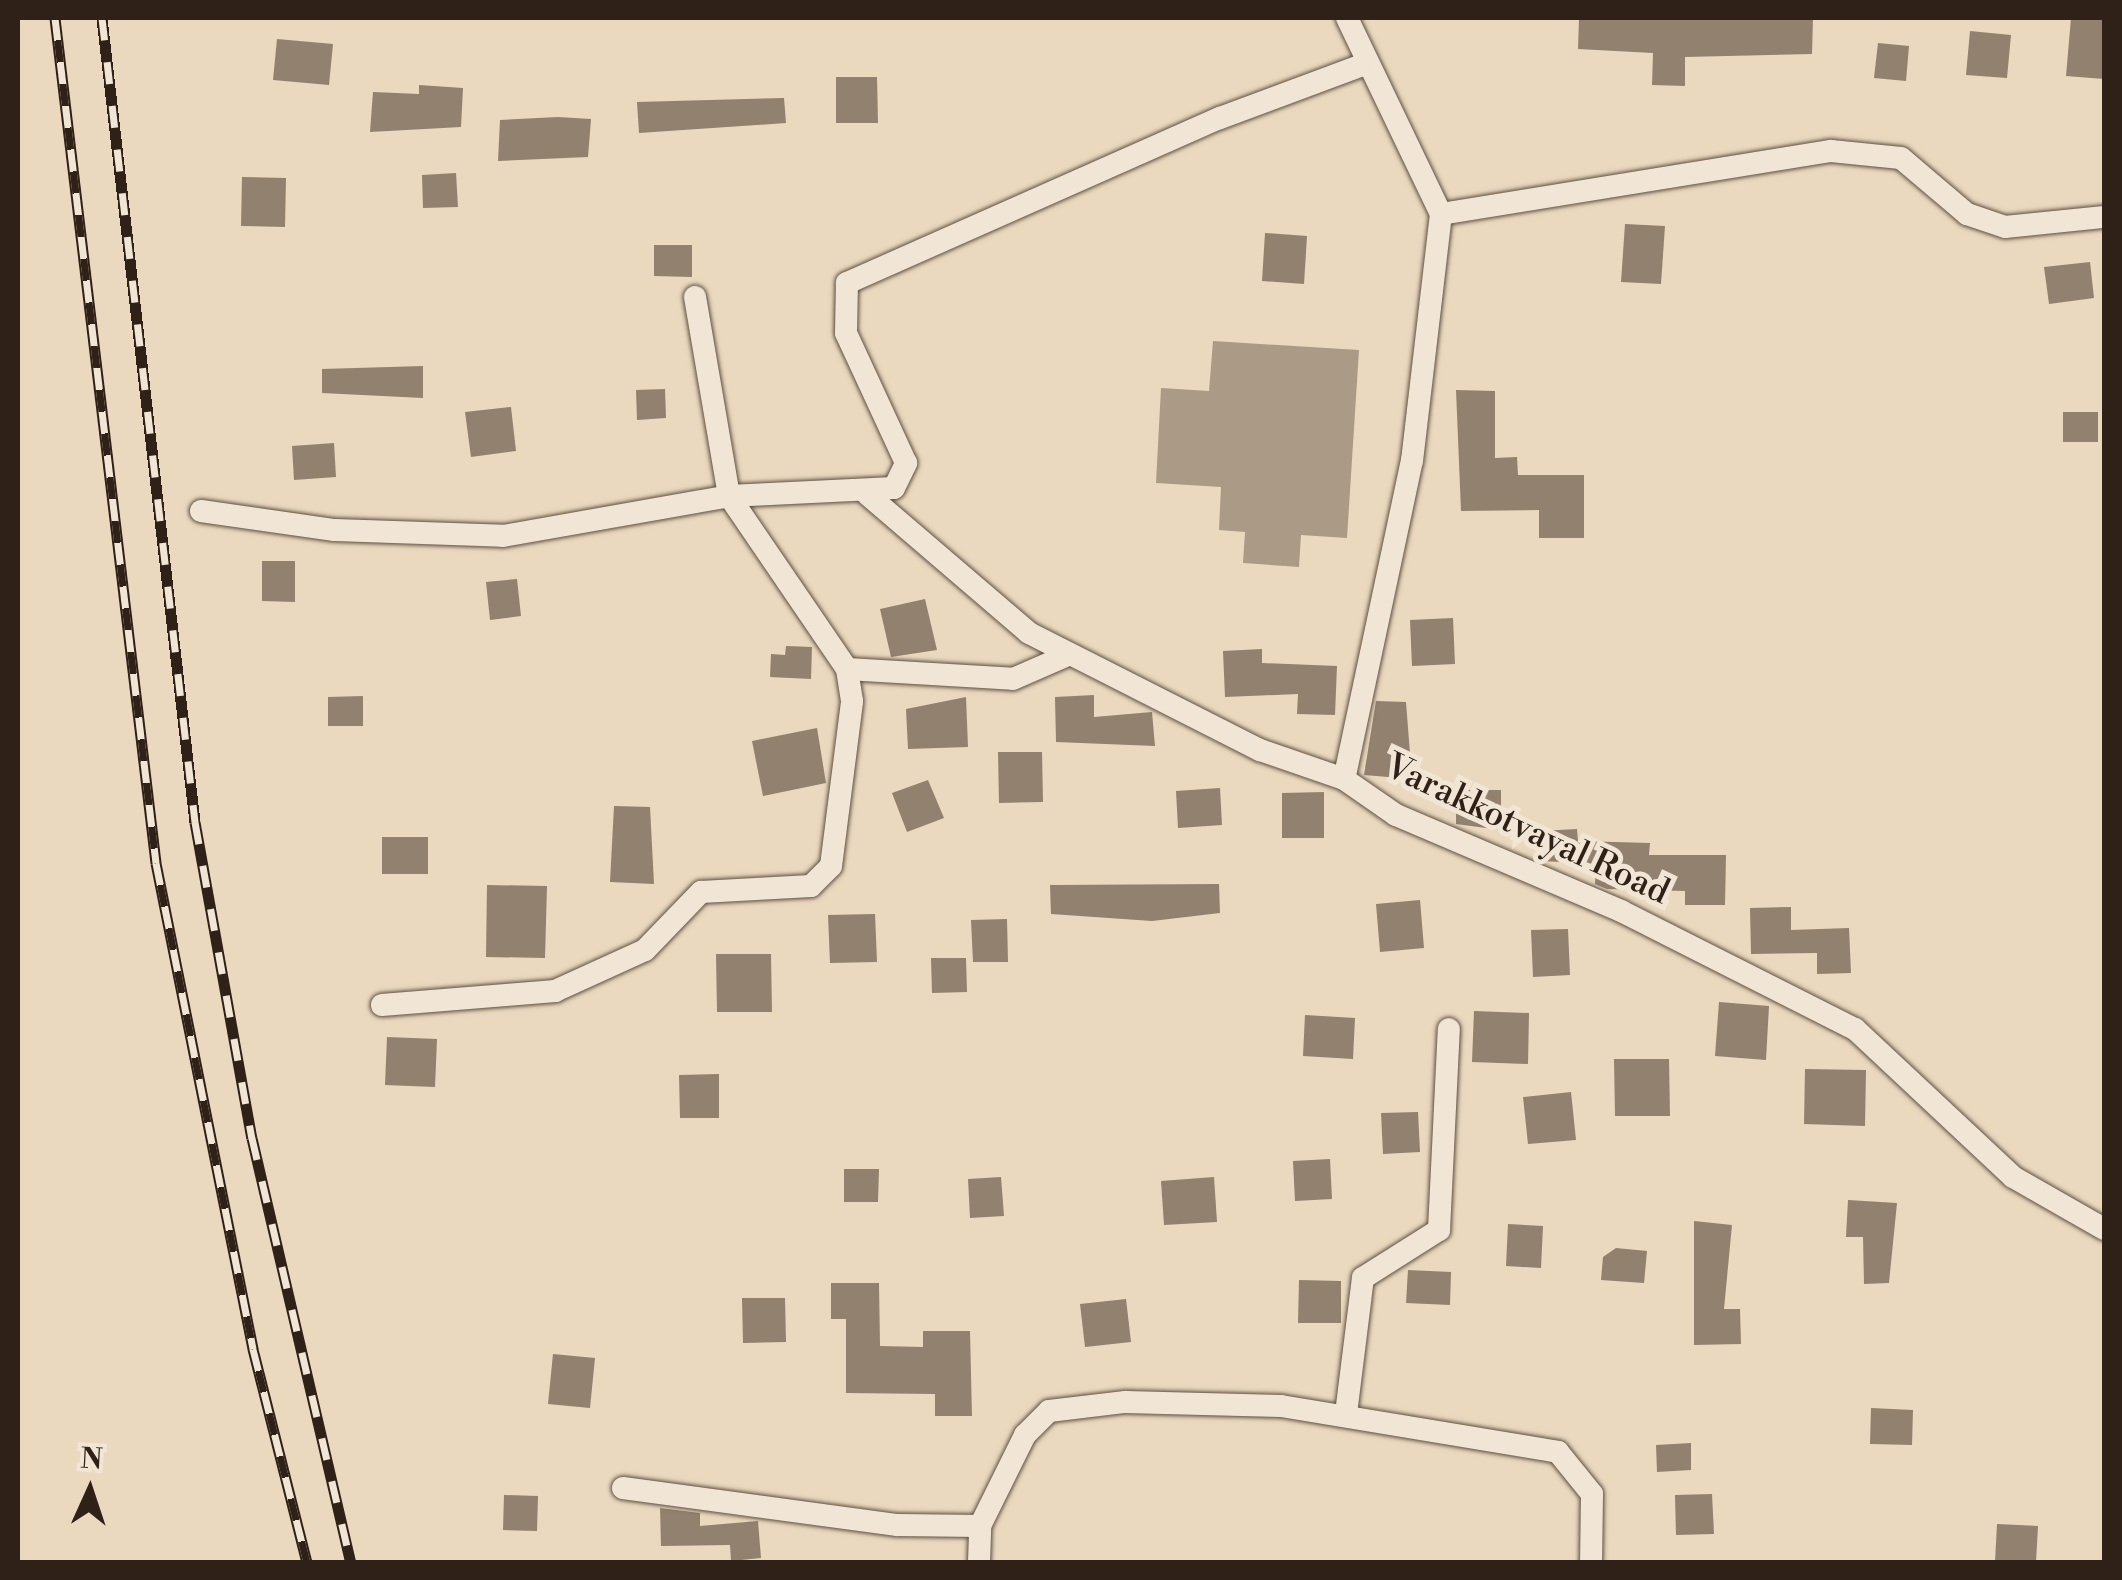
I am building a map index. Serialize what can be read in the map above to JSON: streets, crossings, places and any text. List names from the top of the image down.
{
  "streets": {
    "street": ["Varakkotvayal Road"]
  },
  "north": "top"
}
